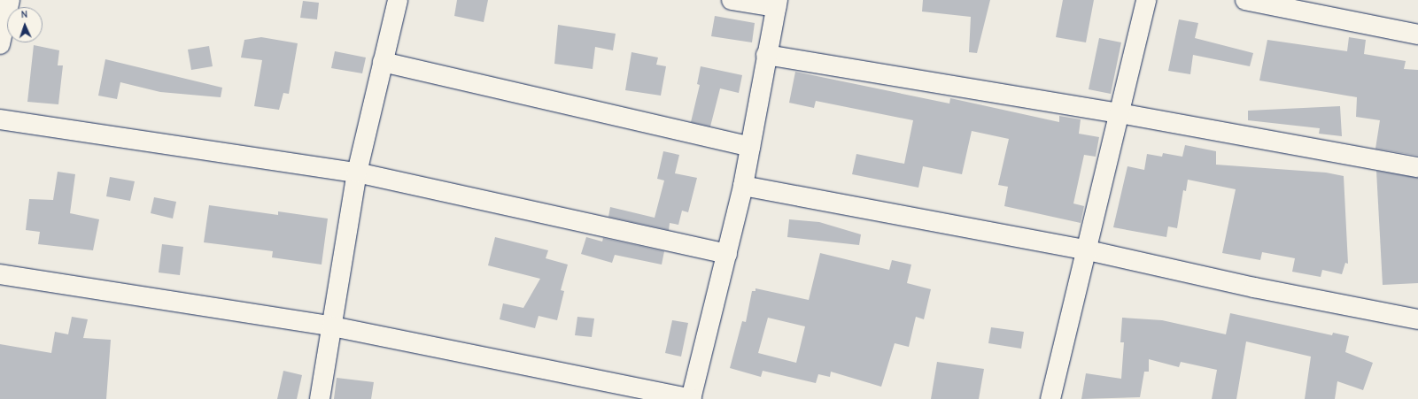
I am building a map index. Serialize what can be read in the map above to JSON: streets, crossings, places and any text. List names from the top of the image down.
{
  "north": "top"
}
